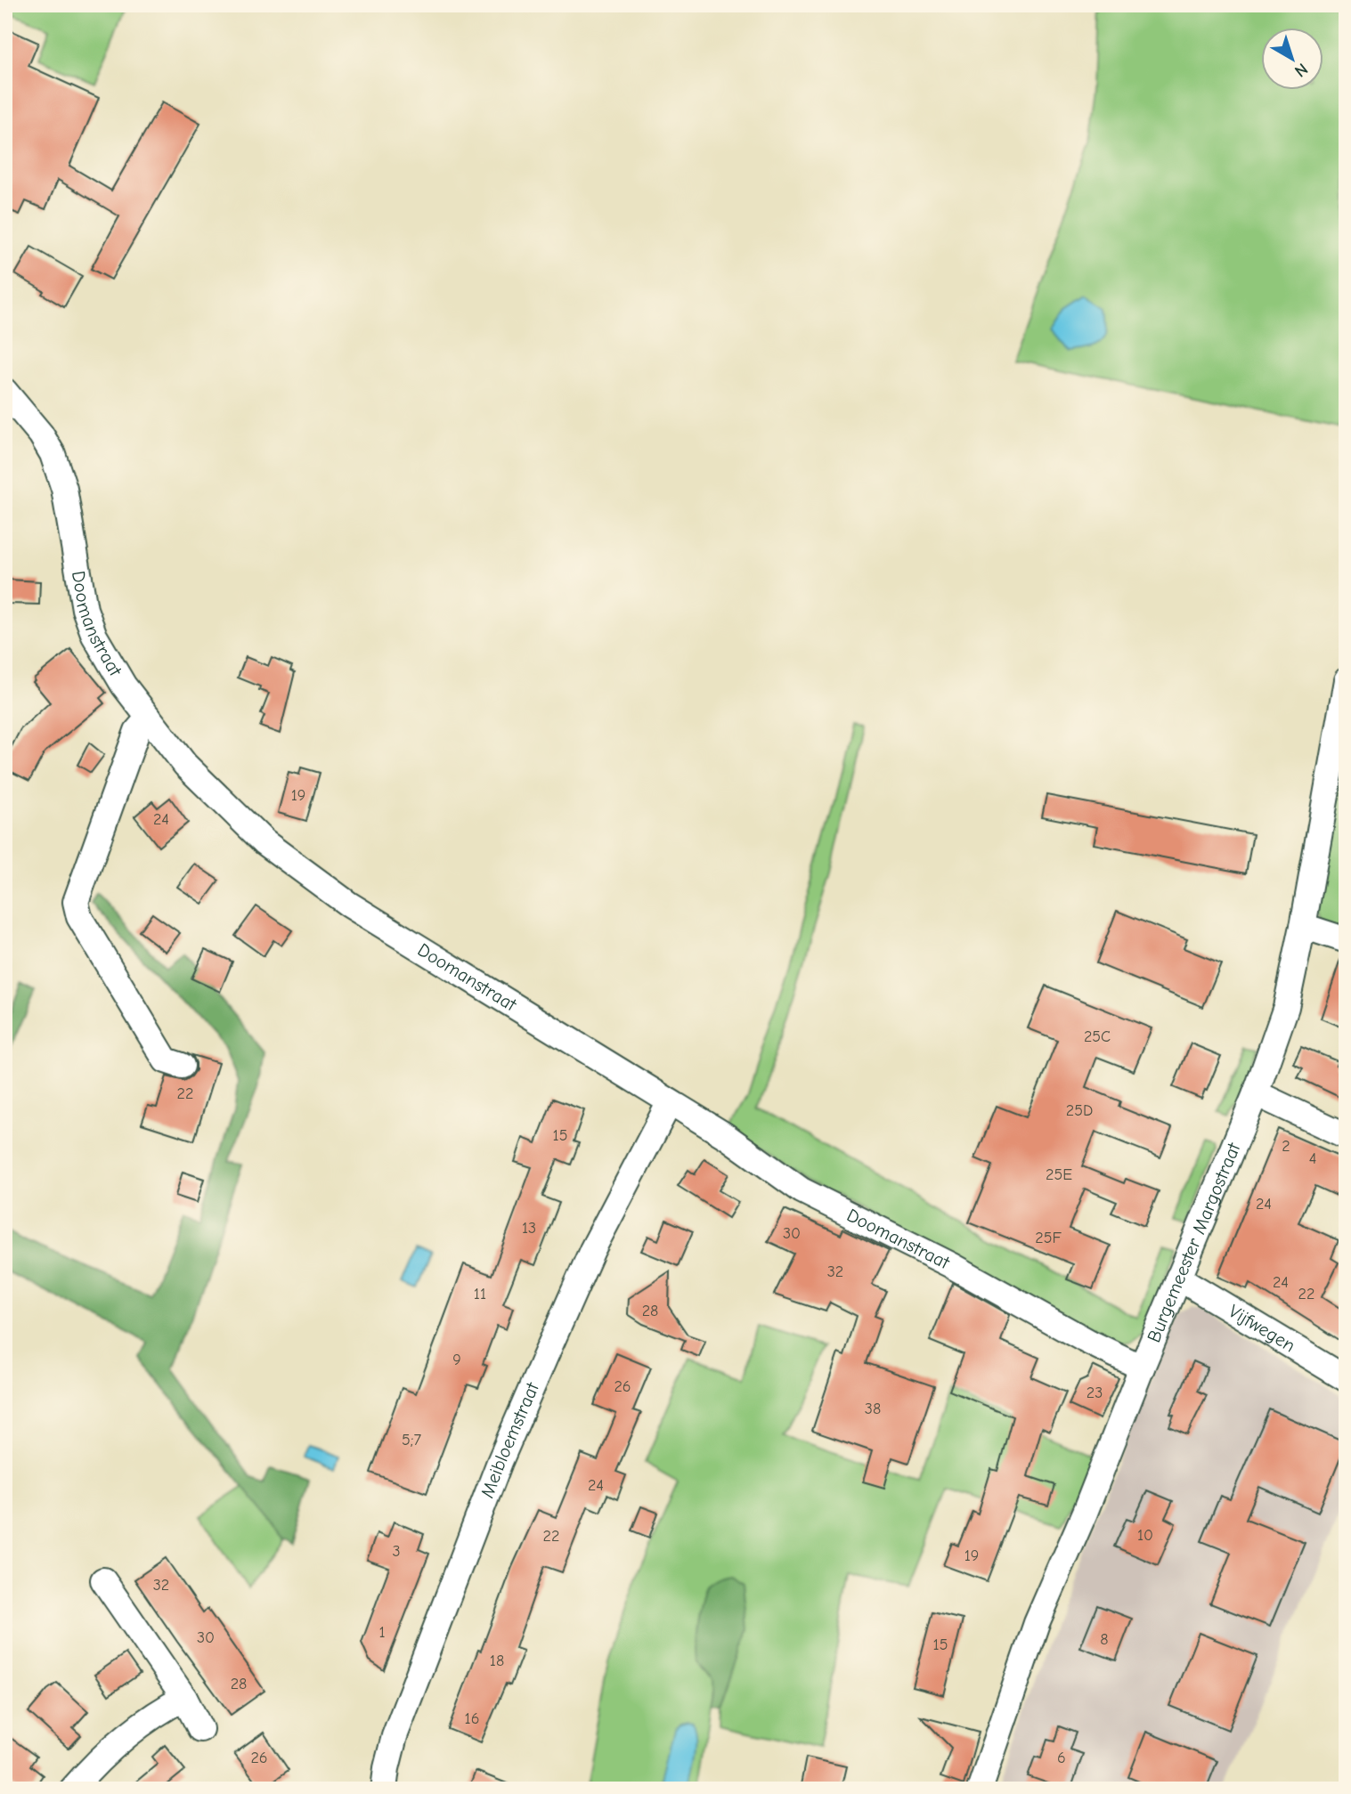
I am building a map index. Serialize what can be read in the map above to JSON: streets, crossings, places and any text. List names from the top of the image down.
{
  "streets": {
    "street": [
      "Doomanstraat",
      "Burgemeester Margostraat",
      "Vijfwegen",
      "Meibloemstraat"
    ]
  },
  "crossings": [
    ["Doomanstraat", "Burgemeester Margostraat"],
    ["Doomanstraat", "Meibloemstraat"],
    ["Burgemeester Margostraat", "Vijfwegen"]
  ],
  "house_numbers": [
    "19",
    "24",
    "25C",
    "22",
    "25D",
    "15",
    "2",
    "4",
    "25E",
    "24",
    "13",
    "30",
    "25F",
    "32",
    "24",
    "11",
    "22",
    "28",
    "9",
    "26",
    "23",
    "38",
    "5;7",
    "24",
    "10",
    "22",
    "3",
    "19",
    "32",
    "1",
    "30",
    "8",
    "15",
    "18",
    "28",
    "16",
    "26",
    "6"
  ],
  "north": "bottom right"
}
